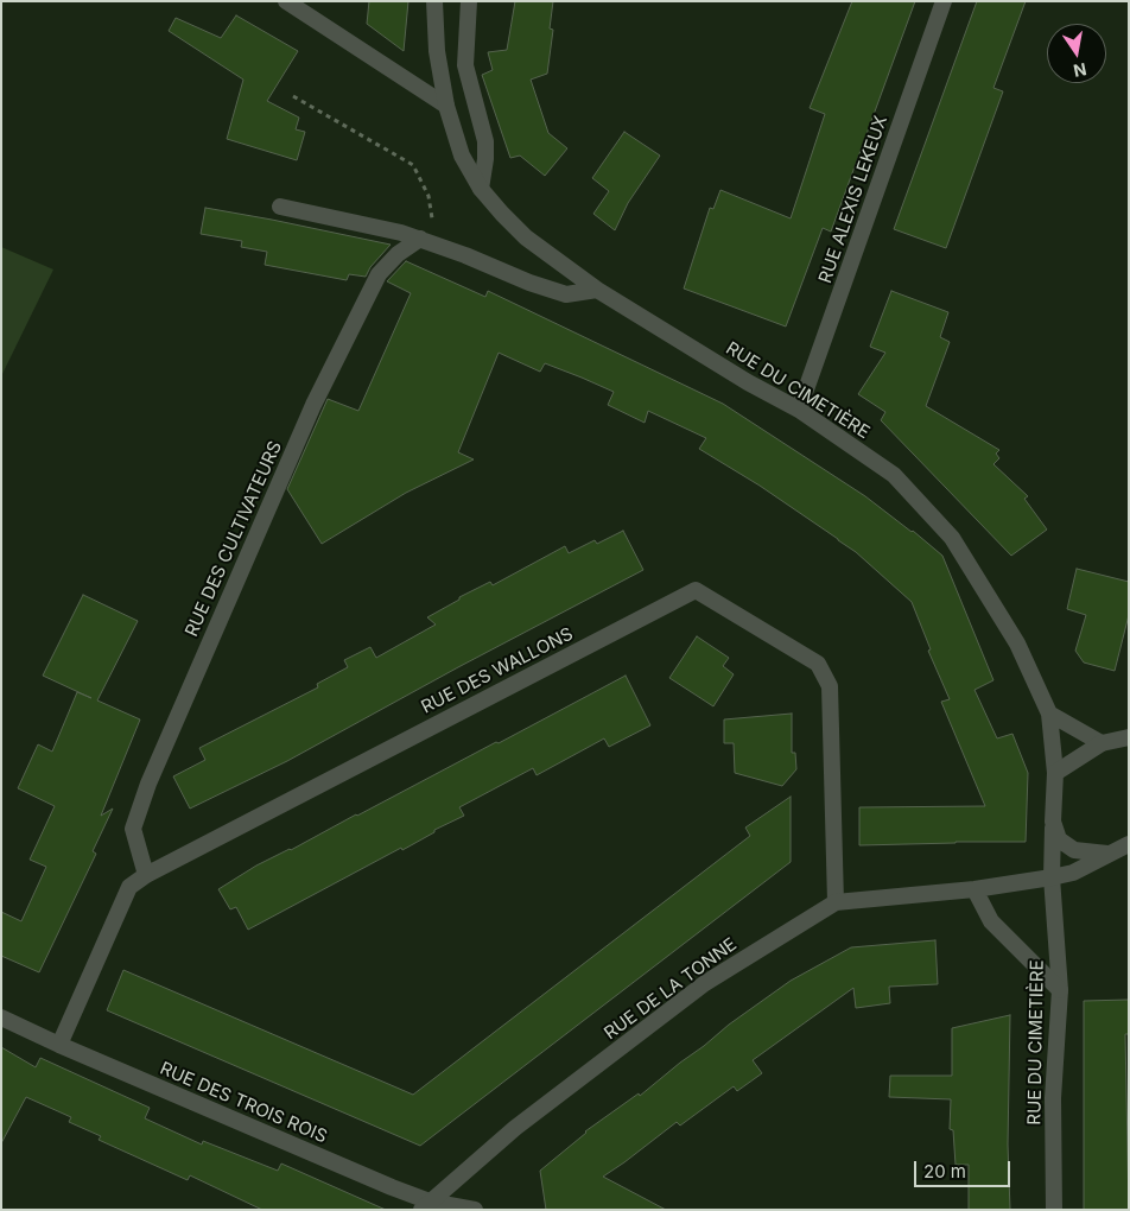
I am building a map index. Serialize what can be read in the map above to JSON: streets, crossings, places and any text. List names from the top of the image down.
{
  "streets": {
    "street": [
      "RUE ALEXIS LEKEUX",
      "RUE DU CIMETIÈRE",
      "RUE DES CULTIVATEURS",
      "RUE DES WALLONS",
      "RUE DE LA TONNE",
      "RUE DES TROIS ROIS"
    ]
  },
  "crossings": [
    ["RUE ALEXIS LEKEUX", "RUE DU CIMETIÈRE"],
    ["RUE DU CIMETIÈRE", "RUE DE LA TONNE"],
    ["RUE DES CULTIVATEURS", "RUE DES WALLONS"],
    ["RUE DES WALLONS", "RUE DE LA TONNE"],
    ["RUE DES WALLONS", "RUE DES TROIS ROIS"],
    ["RUE DE LA TONNE", "RUE DES TROIS ROIS"]
  ],
  "scale_bar": "20 m",
  "north": "bottom"
}
